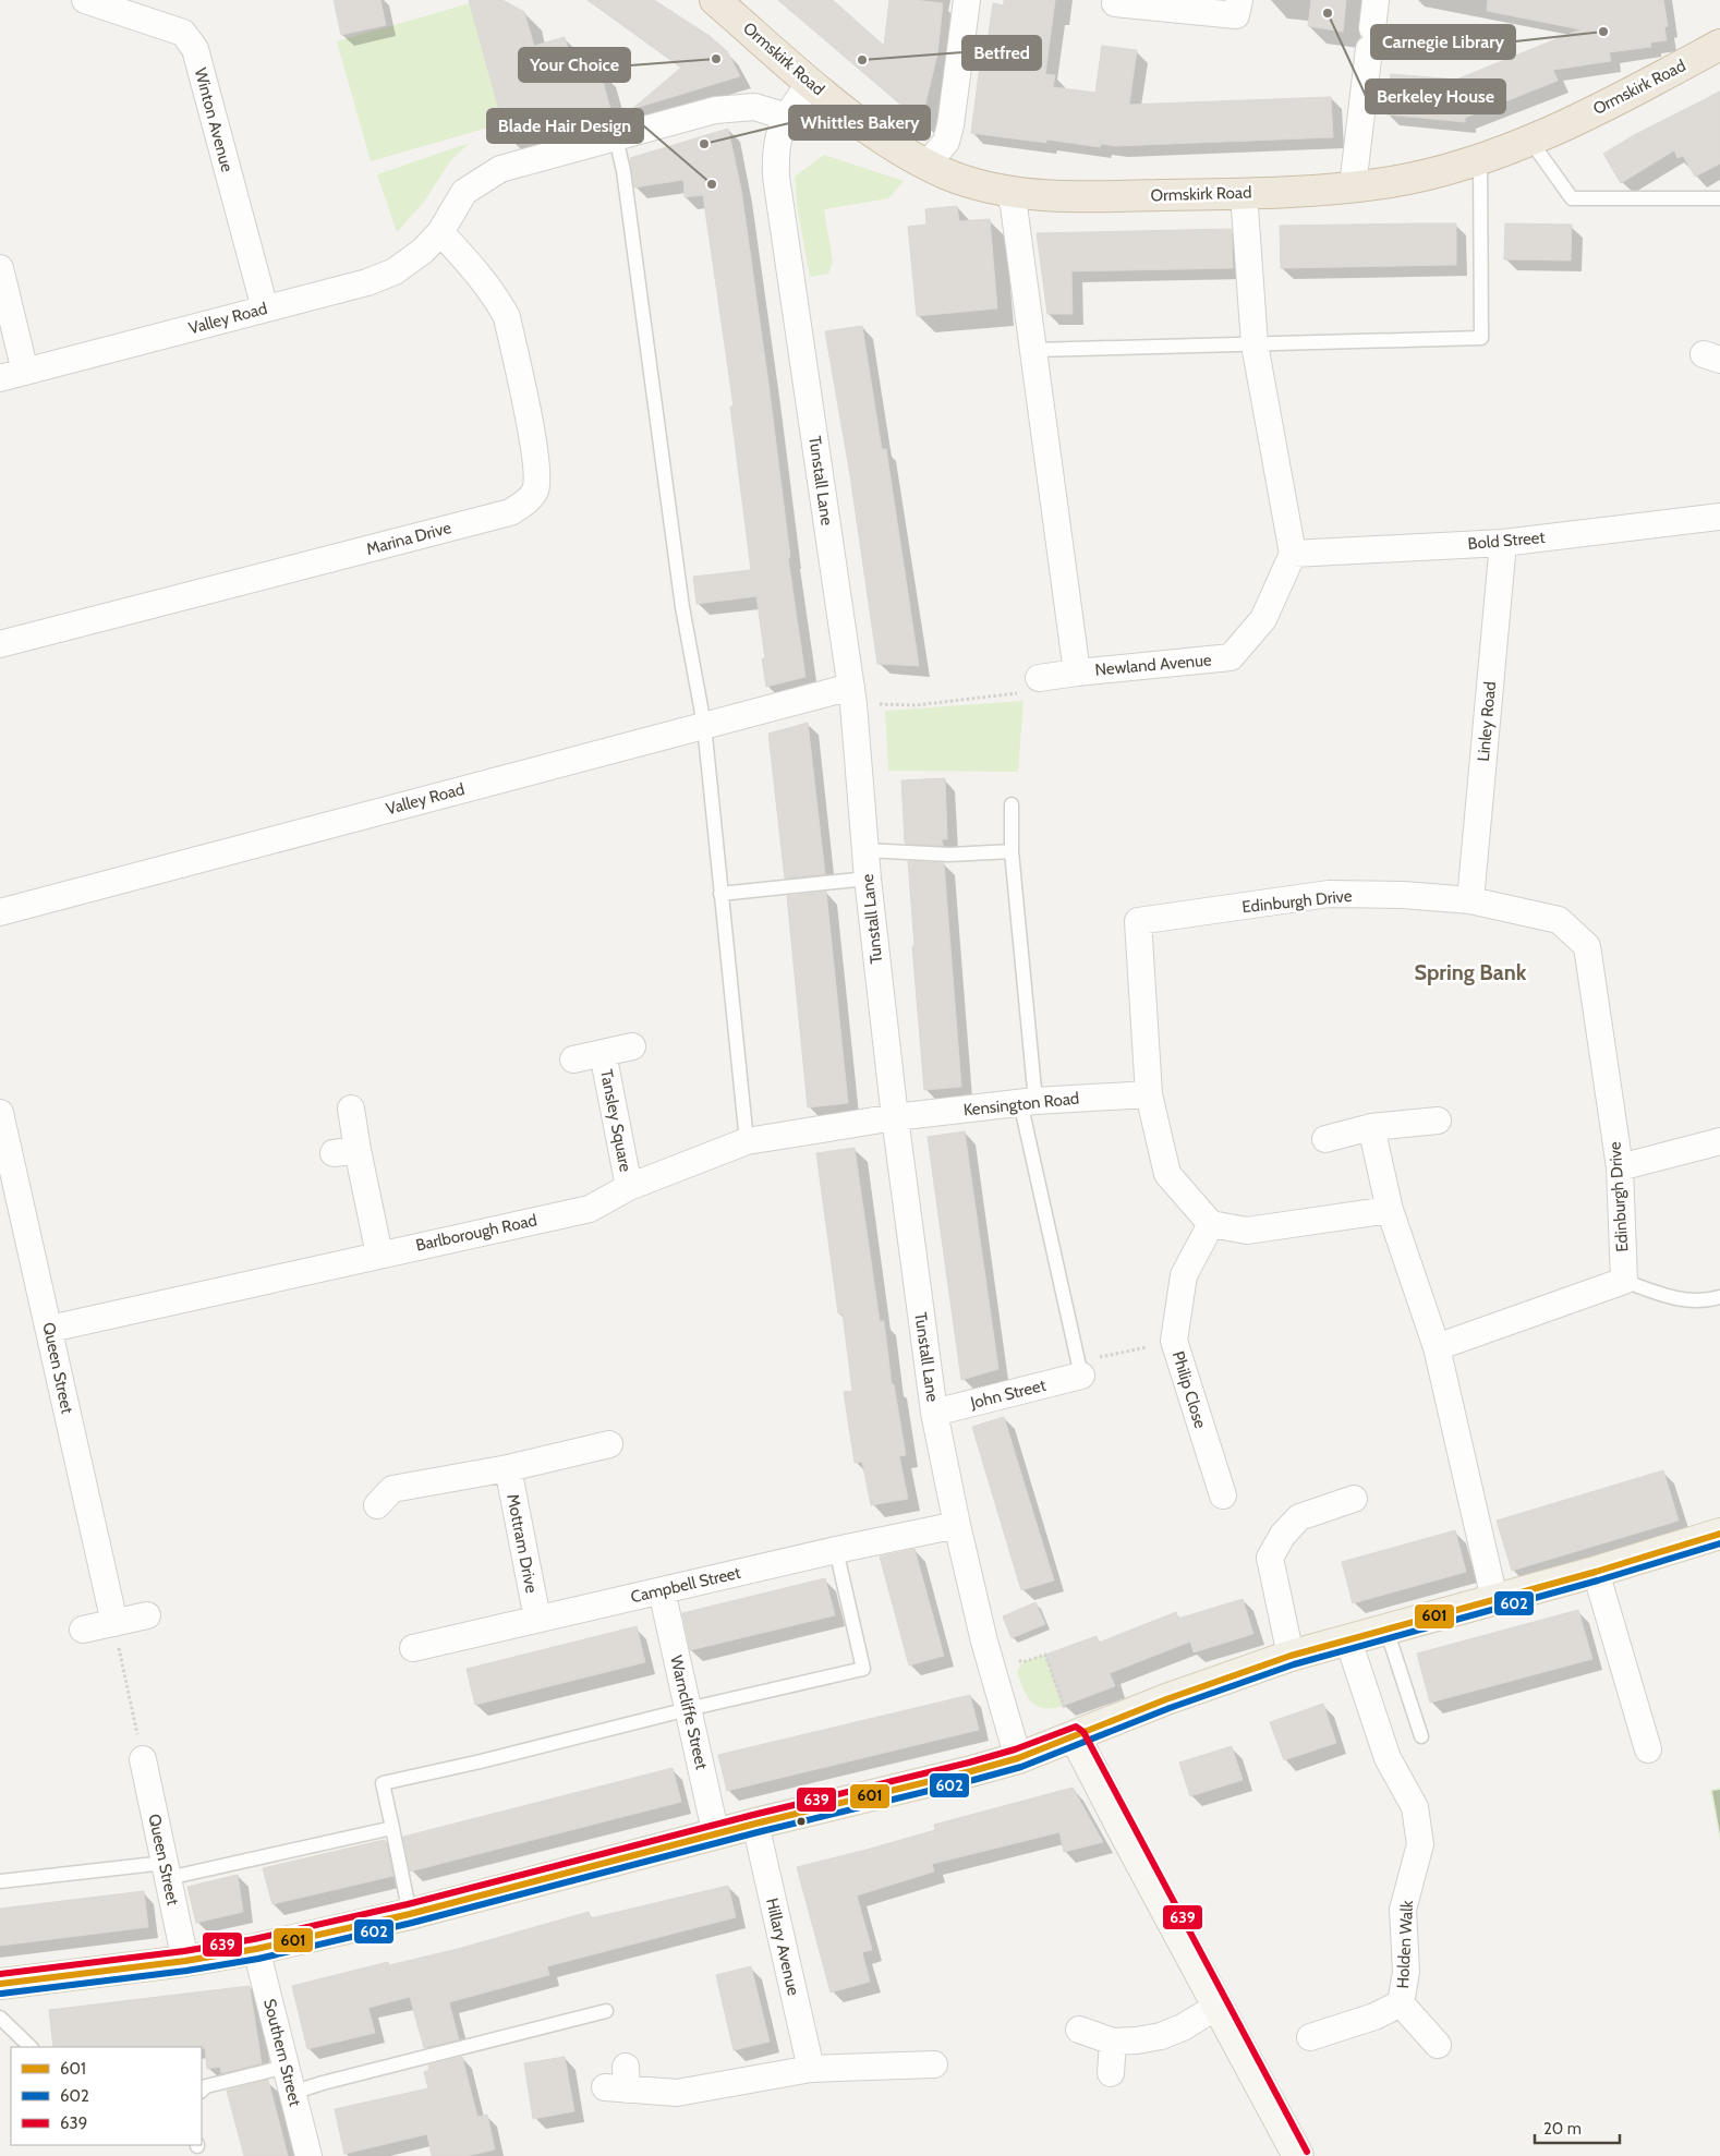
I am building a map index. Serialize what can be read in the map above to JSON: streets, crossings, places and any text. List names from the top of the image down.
{
  "streets": {
    "highway": ["Ormskirk Road"],
    "street": [
      "Winton Avenue",
      "Valley Road",
      "Tunstall Lane",
      "Marina Drive",
      "Bold Street",
      "Newland Avenue",
      "Linley Road",
      "Edinburgh Drive",
      "Kensington Road",
      "Tansley Square",
      "Barlborough Road",
      "Queen Street",
      "Philip Close",
      "John Street",
      "Mottram Drive",
      "Campbell Street",
      "Warncliffe Street",
      "Holden Walk",
      "Hillary Avenue",
      "Southern Street"
    ]
  },
  "crossings": [
    ["Ormskirk Road", "Tunstall Lane"],
    ["Ormskirk Road", "Newland Avenue"],
    ["Winton Avenue", "Valley Road"],
    ["Valley Road", "Tunstall Lane"],
    ["Valley Road", "Marina Drive"],
    ["Tunstall Lane", "Kensington Road"],
    ["Tunstall Lane", "Barlborough Road"],
    ["Tunstall Lane", "John Street"],
    ["Tunstall Lane", "Campbell Street"],
    ["Bold Street", "Newland Avenue"],
    ["Bold Street", "Linley Road"],
    ["Linley Road", "Edinburgh Drive"],
    ["Edinburgh Drive", "Kensington Road"],
    ["Edinburgh Drive", "Philip Close"],
    ["Kensington Road", "Barlborough Road"],
    ["Tansley Square", "Barlborough Road"],
    ["Barlborough Road", "Queen Street"],
    ["Mottram Drive", "Campbell Street"],
    ["Campbell Street", "Warncliffe Street"]
  ],
  "districts": ["Spring Bank"],
  "places": [
    "Berkeley House",
    "Carnegie Library",
    "Your Choice",
    "Betfred",
    "Whittles Bakery",
    "Blade Hair Design"
  ],
  "lines": ["transit line 601", "transit line 602", "transit line 639"],
  "legend": ["601", "602", "639"],
  "scale_bar": "20 m"
}
